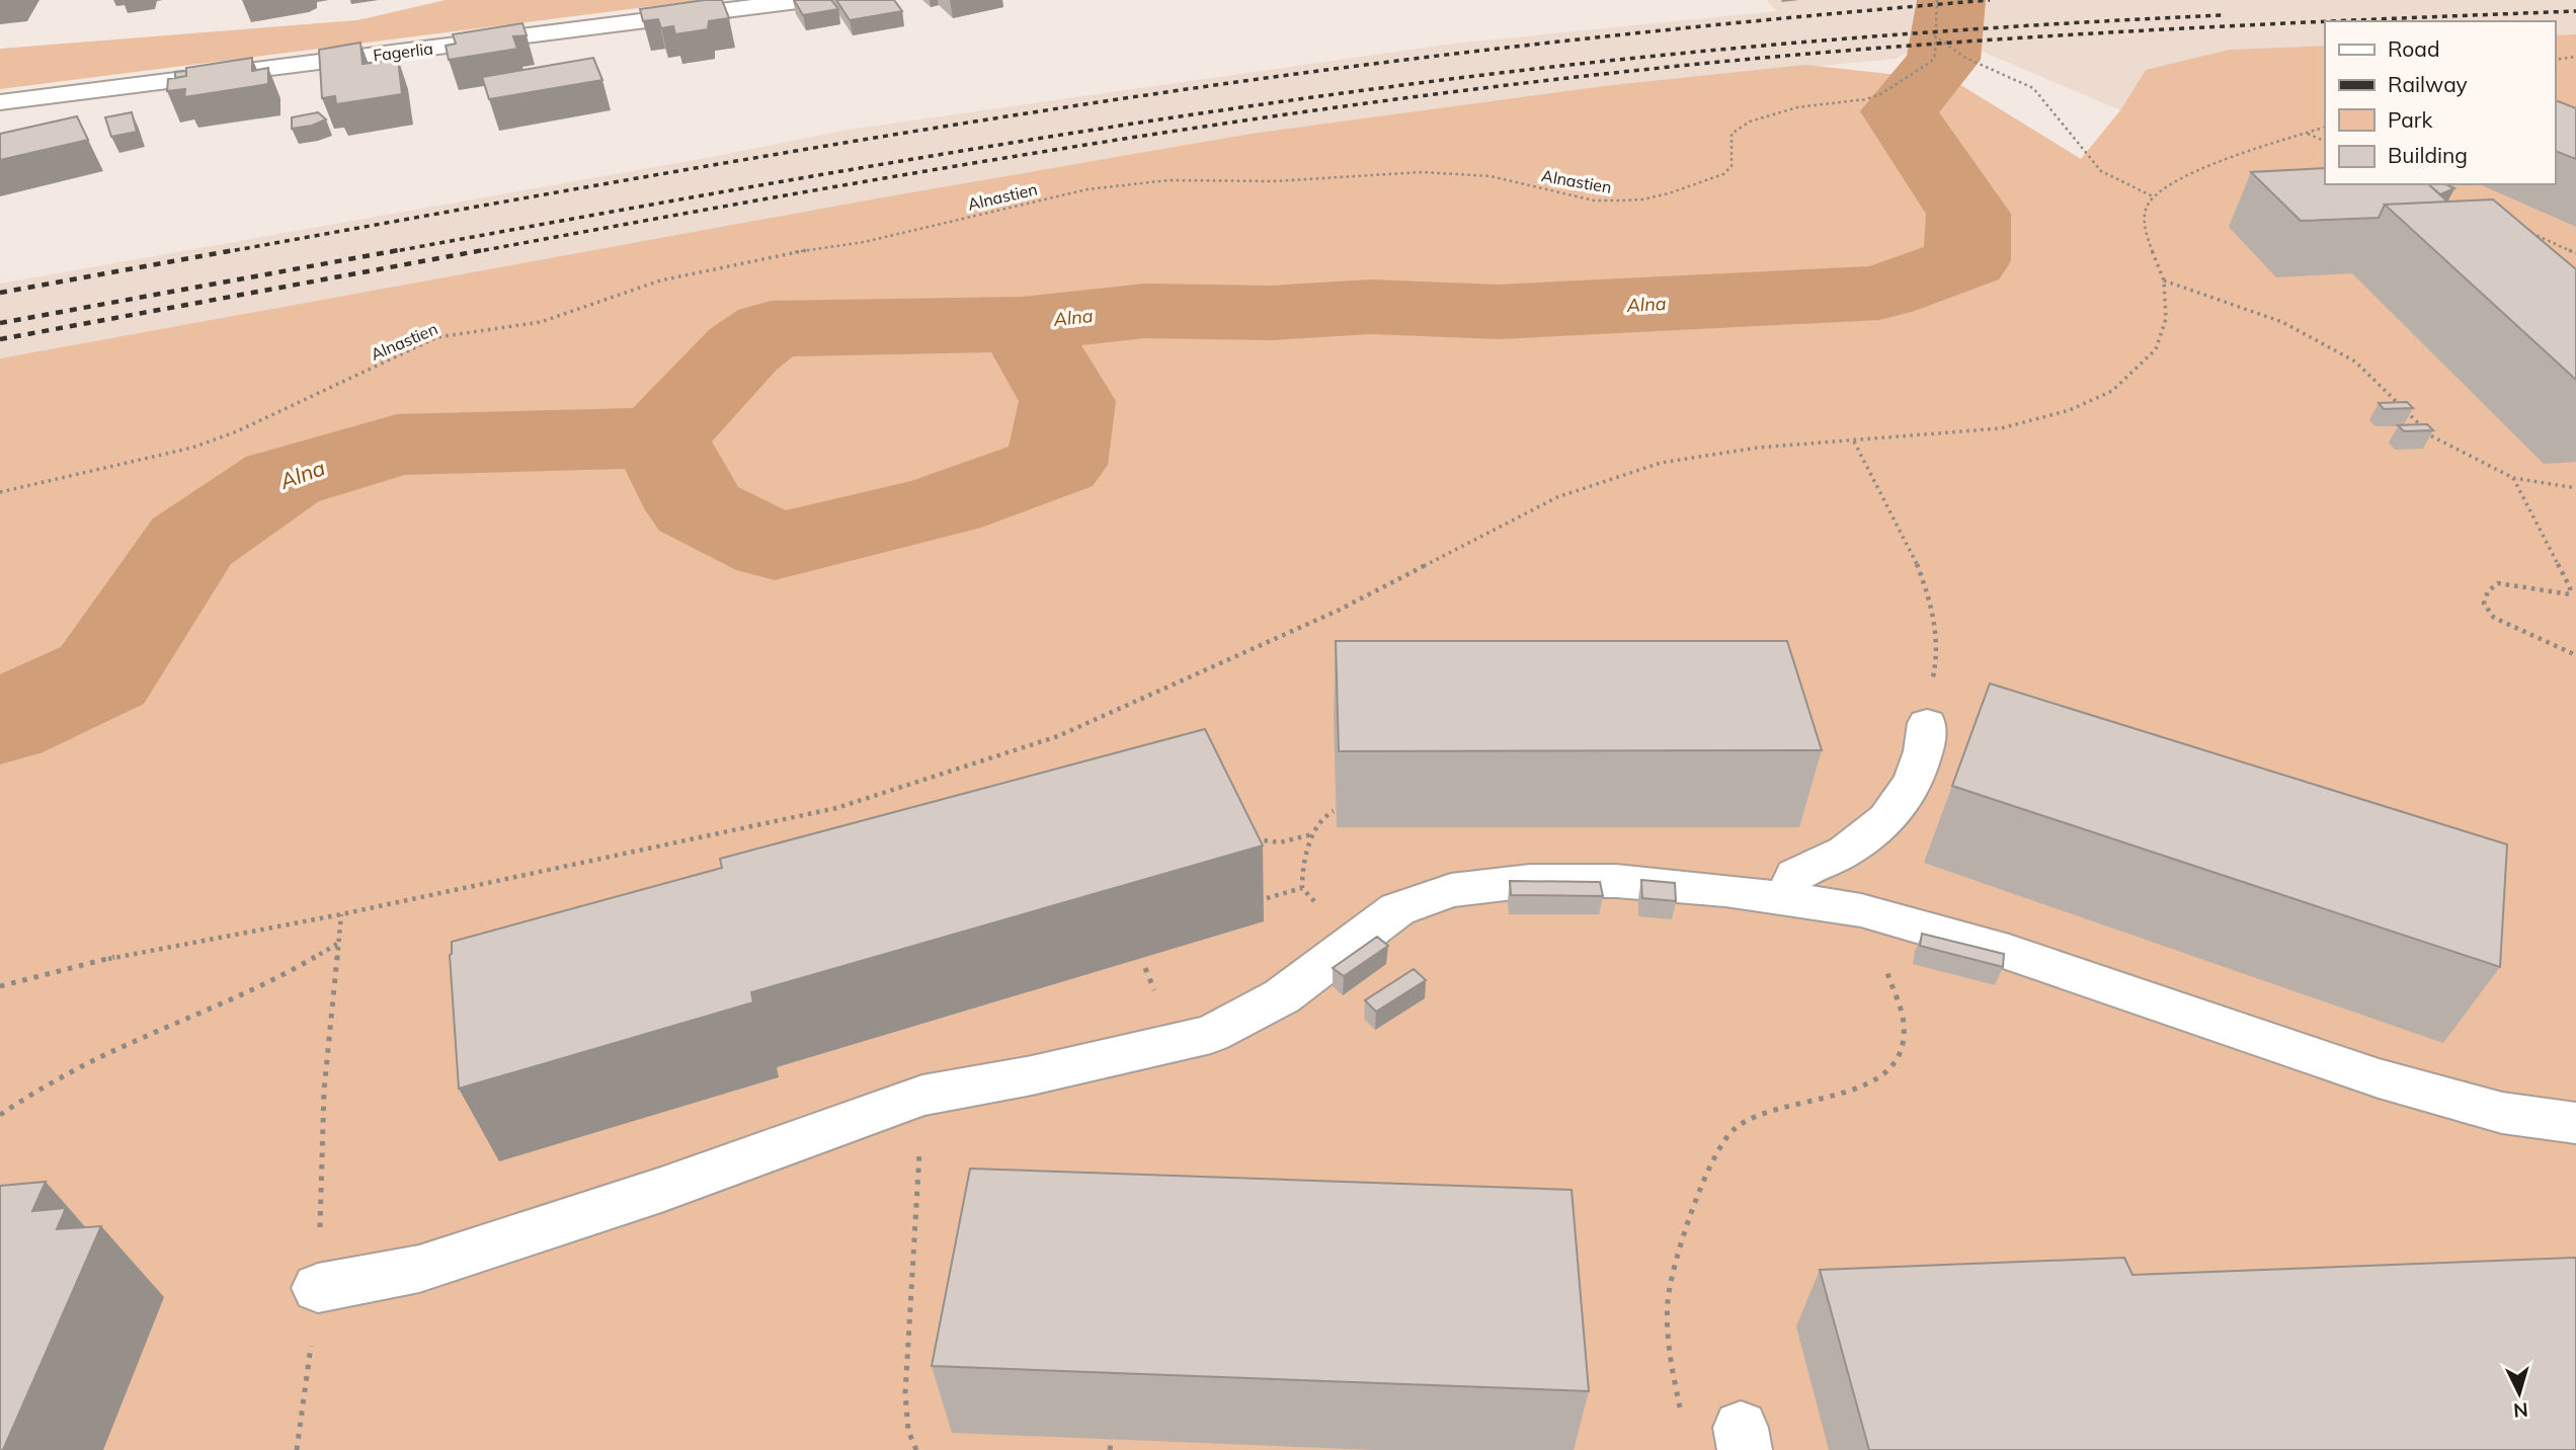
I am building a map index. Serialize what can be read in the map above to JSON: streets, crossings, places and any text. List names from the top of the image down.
{
  "streets": {
    "lane": ["Fagerlia"],
    "path": ["Alnastien"]
  },
  "water": ["Alna"],
  "legend": [
    "Road",
    "Railway",
    "Park",
    "Building"
  ],
  "north": "bottom"
}
